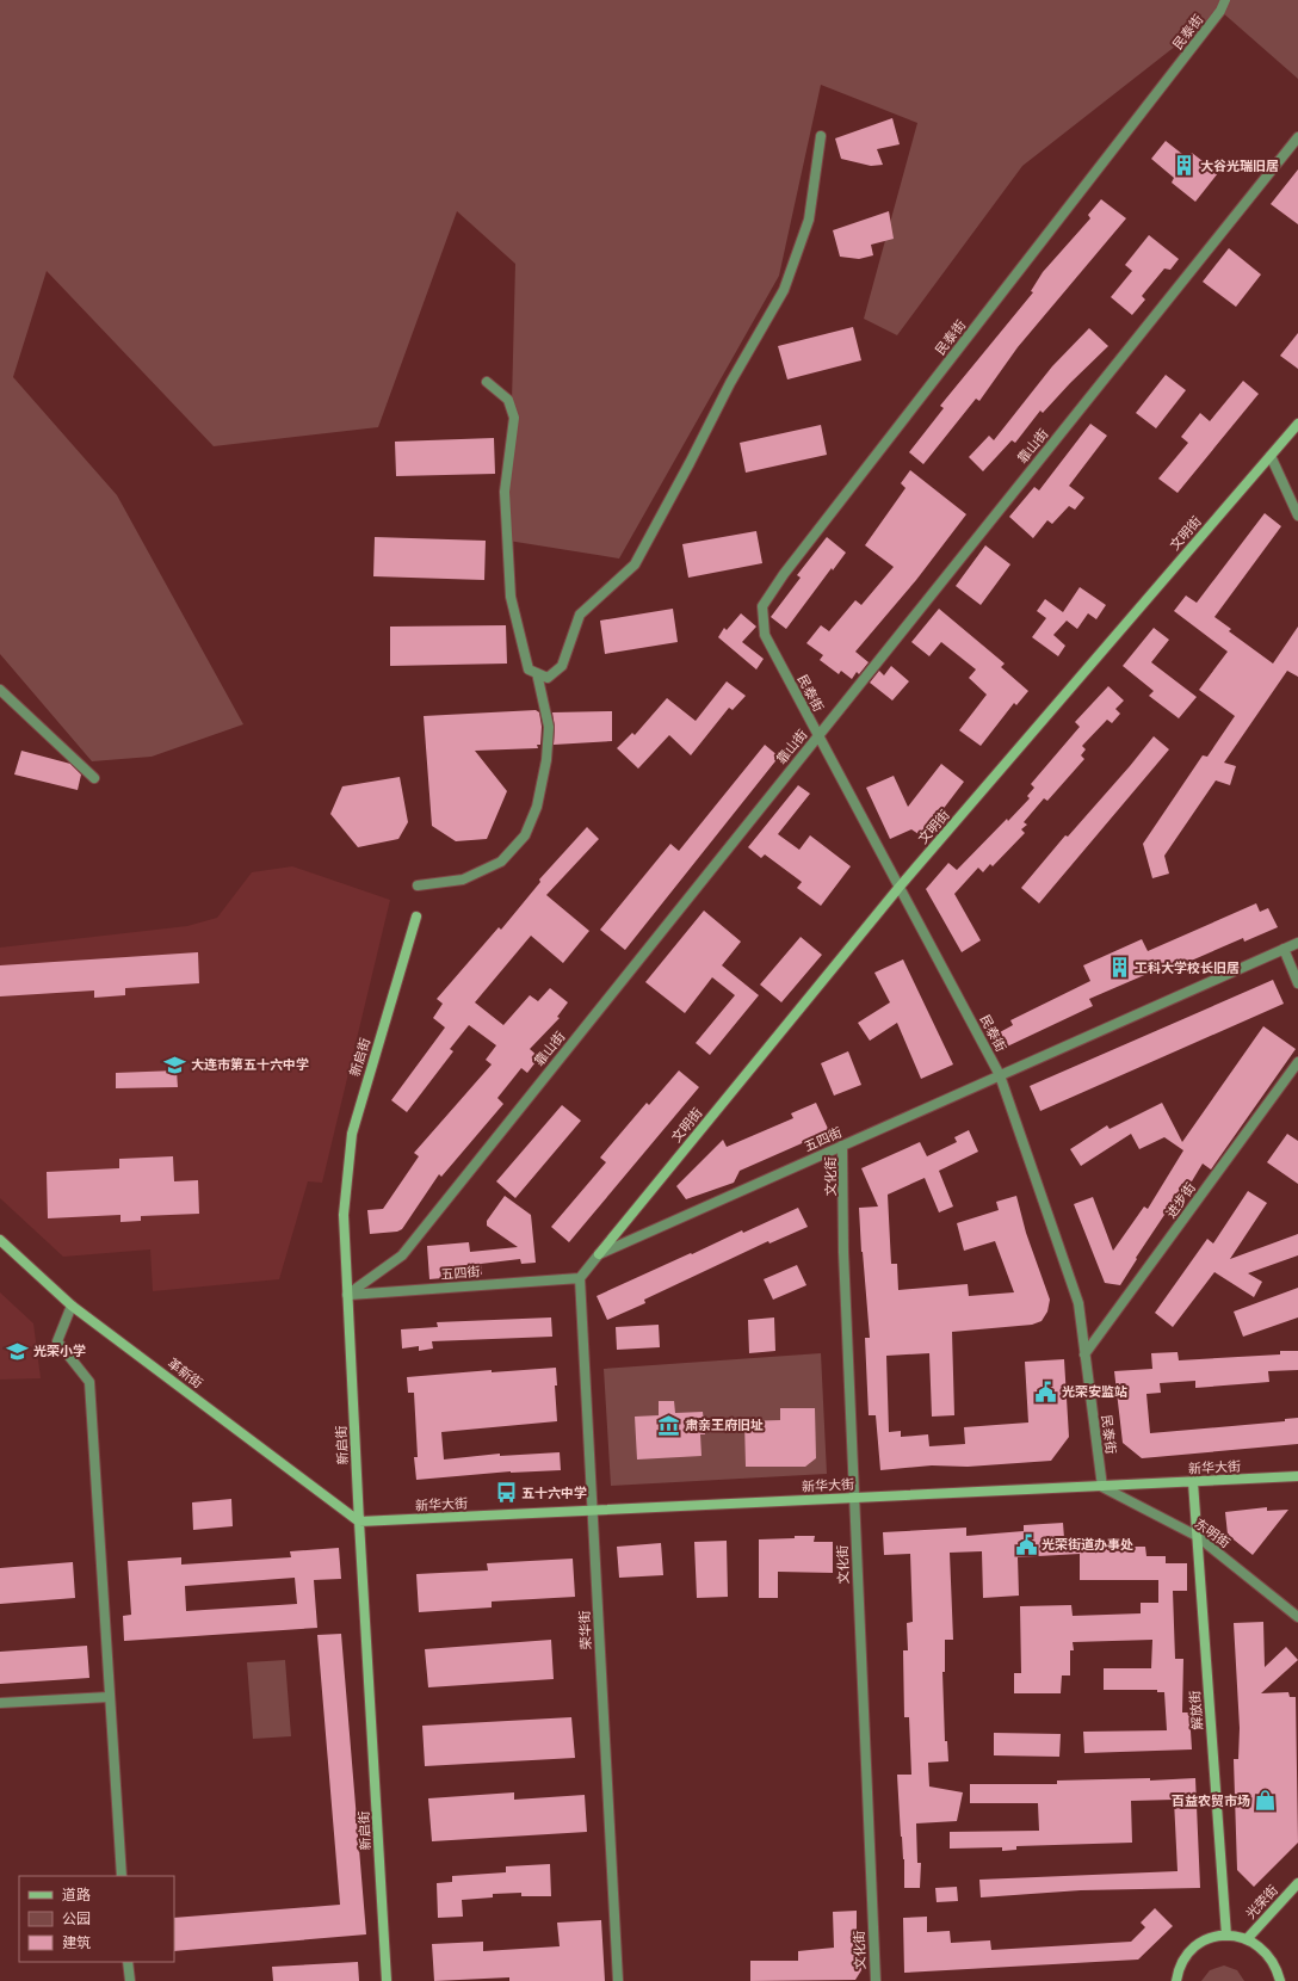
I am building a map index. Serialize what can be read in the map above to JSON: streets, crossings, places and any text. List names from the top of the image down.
{
  "streets": {
    "street": [
      "民泰街",
      "靠山街",
      "文明街",
      "新启街",
      "五四街",
      "文化街",
      "进步街",
      "革新街",
      "新华大街",
      "东明街",
      "荣华街",
      "解放街",
      "光荣街"
    ]
  },
  "crossings": [
    ["民泰街", "靠山街"],
    ["民泰街", "文明街"],
    ["民泰街", "五四街"],
    ["民泰街", "进步街"],
    ["民泰街", "新华大街"],
    ["民泰街", "东明街"],
    ["靠山街", "新启街"],
    ["靠山街", "五四街"],
    ["文明街", "五四街"],
    ["新启街", "五四街"],
    ["新启街", "革新街"],
    ["新启街", "新华大街"],
    ["五四街", "文化街"],
    ["五四街", "荣华街"],
    ["文化街", "新华大街"],
    ["革新街", "新华大街"],
    ["新华大街", "东明街"],
    ["新华大街", "荣华街"],
    ["新华大街", "解放街"],
    ["东明街", "解放街"]
  ],
  "places": {
    "building": ["大谷光瑞旧居", "工科大学校长旧居"],
    "school or university": ["大连市第五十六中学", "光荣小学"],
    "public building": ["光荣安监站", "光荣街道办事处"],
    "museum": ["肃亲王府旧址"],
    "bus stop": ["五十六中学"],
    "shop": ["百益农贸市场"]
  },
  "legend": ["道路", "公园", "建筑"]
}
